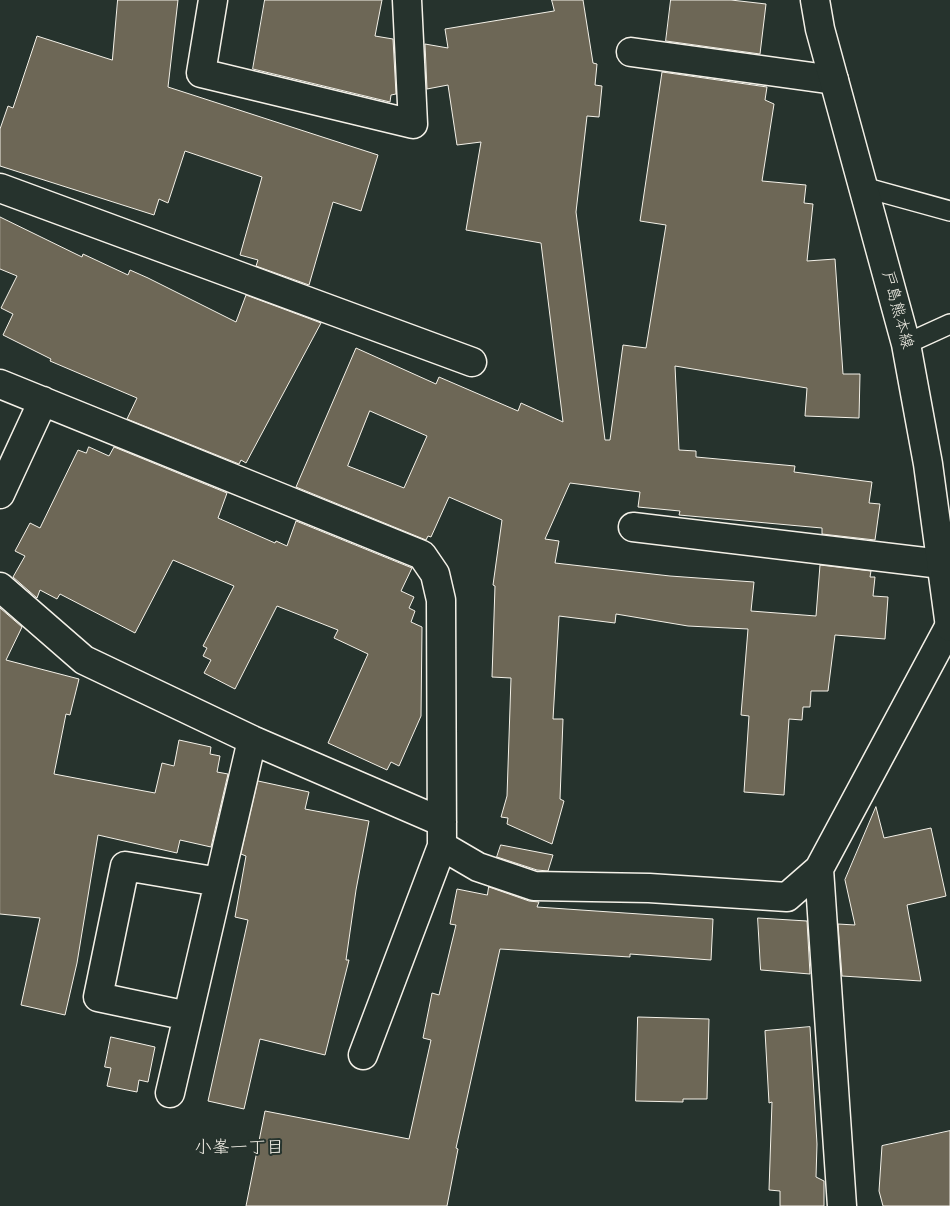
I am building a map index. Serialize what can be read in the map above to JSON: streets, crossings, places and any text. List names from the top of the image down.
{
  "streets": {
    "street": ["戸島熊本線"]
  },
  "districts": ["小峯一丁目"]
}
